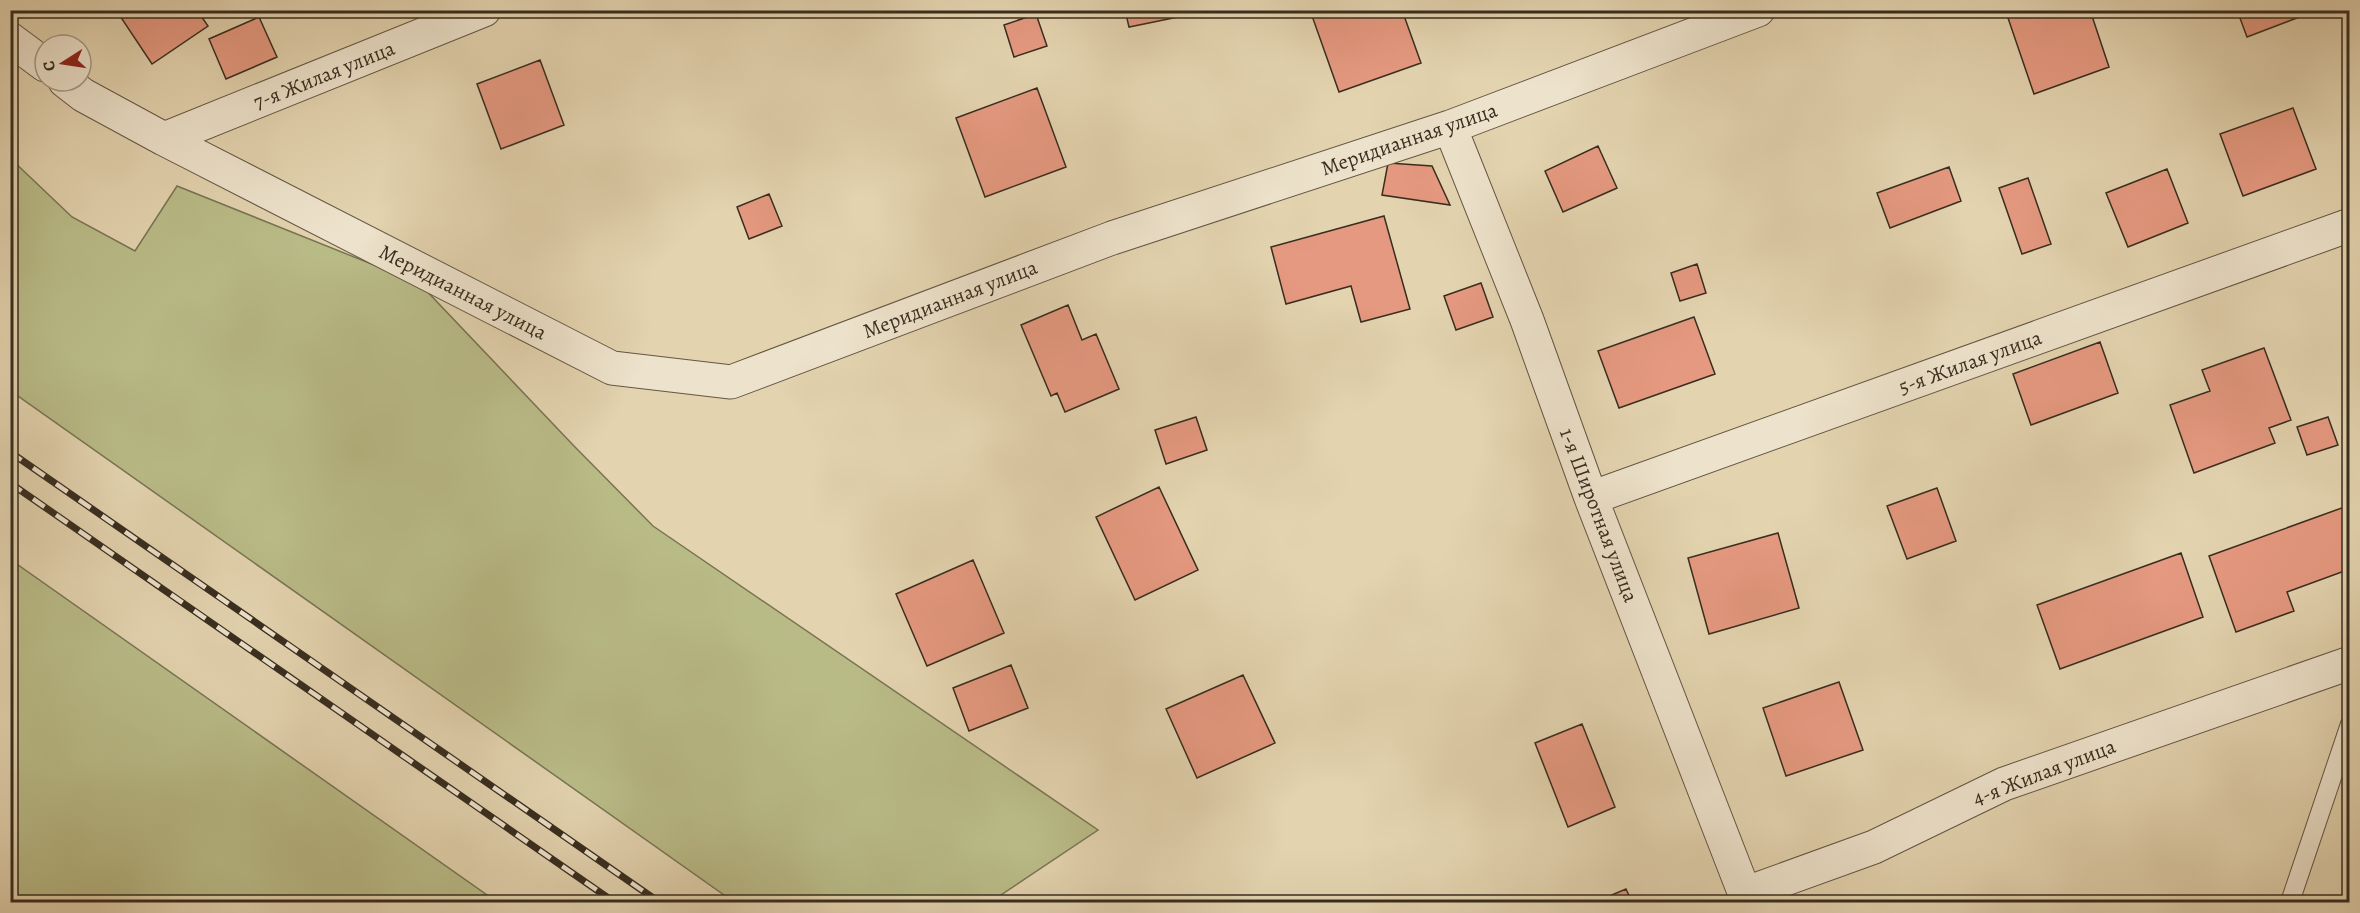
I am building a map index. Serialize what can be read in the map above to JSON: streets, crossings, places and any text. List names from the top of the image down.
{
  "streets": {
    "street": [
      "7-я Жилая улица",
      "Меридианная улица",
      "5-я Жилая улица",
      "1-я Широтная улица",
      "4-я Жилая улица"
    ]
  },
  "crossings": [
    ["7-я Жилая улица", "Меридианная улица"],
    ["Меридианная улица", "1-я Широтная улица"],
    ["5-я Жилая улица", "1-я Широтная улица"],
    ["1-я Широтная улица", "4-я Жилая улица"]
  ],
  "north": "left"
}
